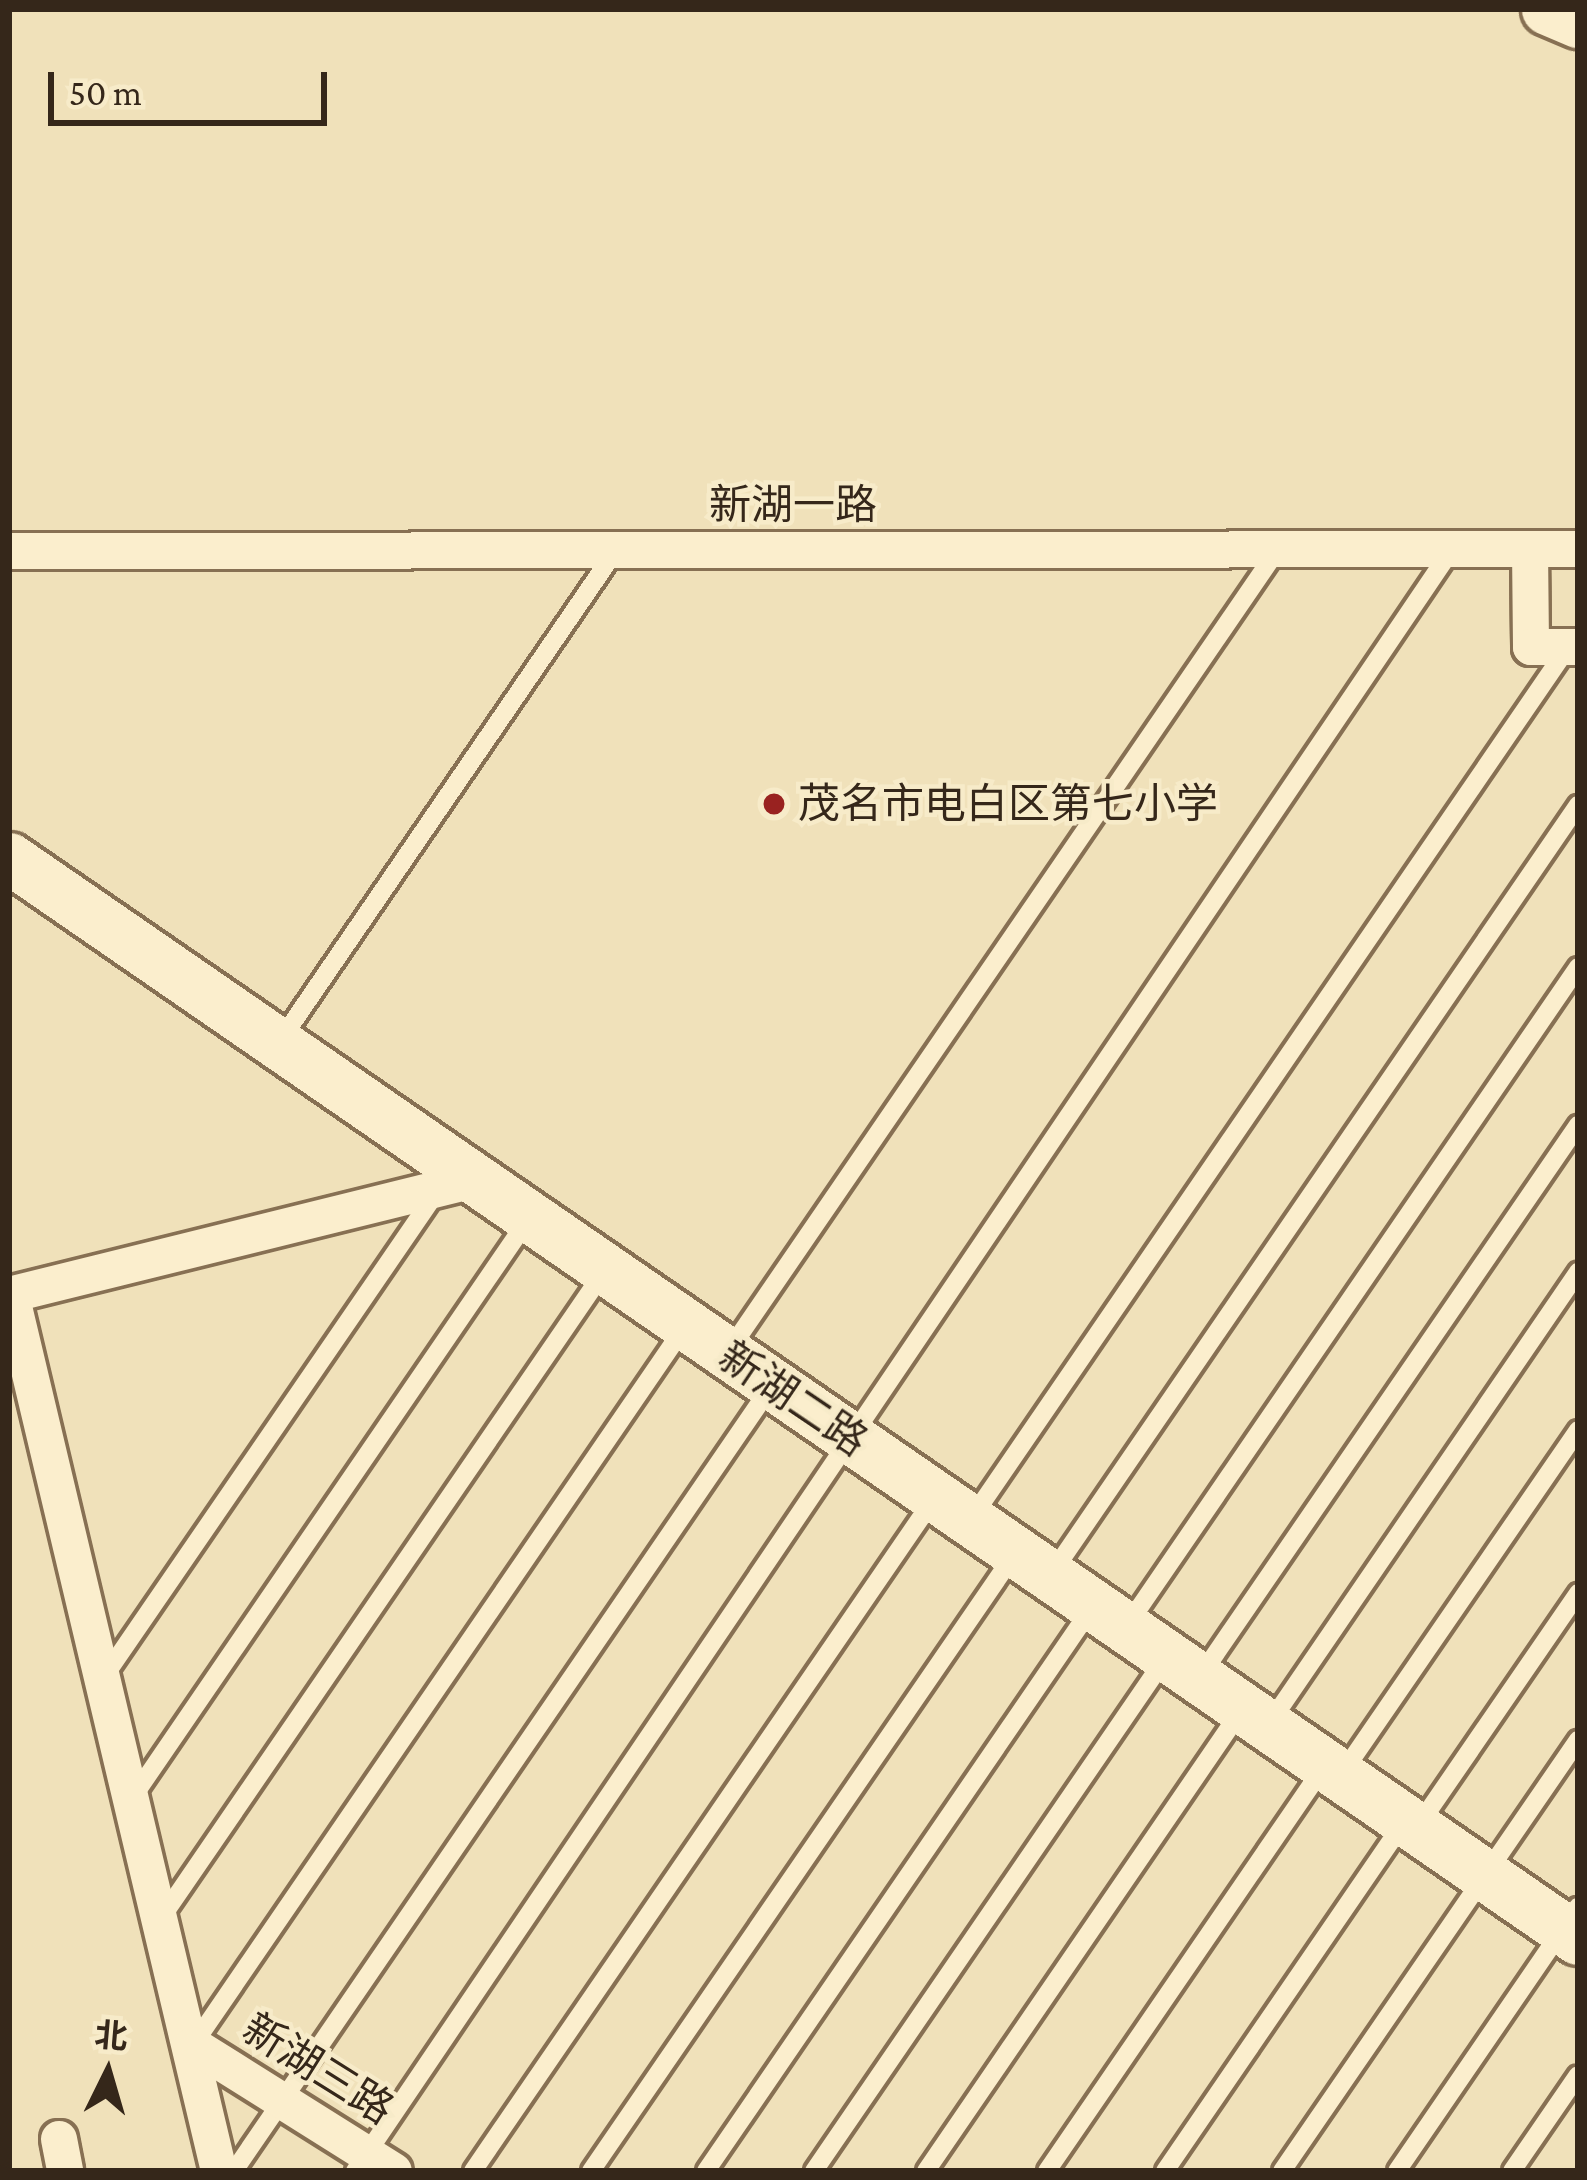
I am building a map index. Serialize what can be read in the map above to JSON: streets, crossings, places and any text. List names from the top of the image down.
{
  "streets": {
    "main road": ["新湖二路"],
    "street": ["新湖一路", "新湖三路"]
  },
  "places": ["茂名市电白区第七小学"],
  "scale_bar": "50 m",
  "north": "top"
}
